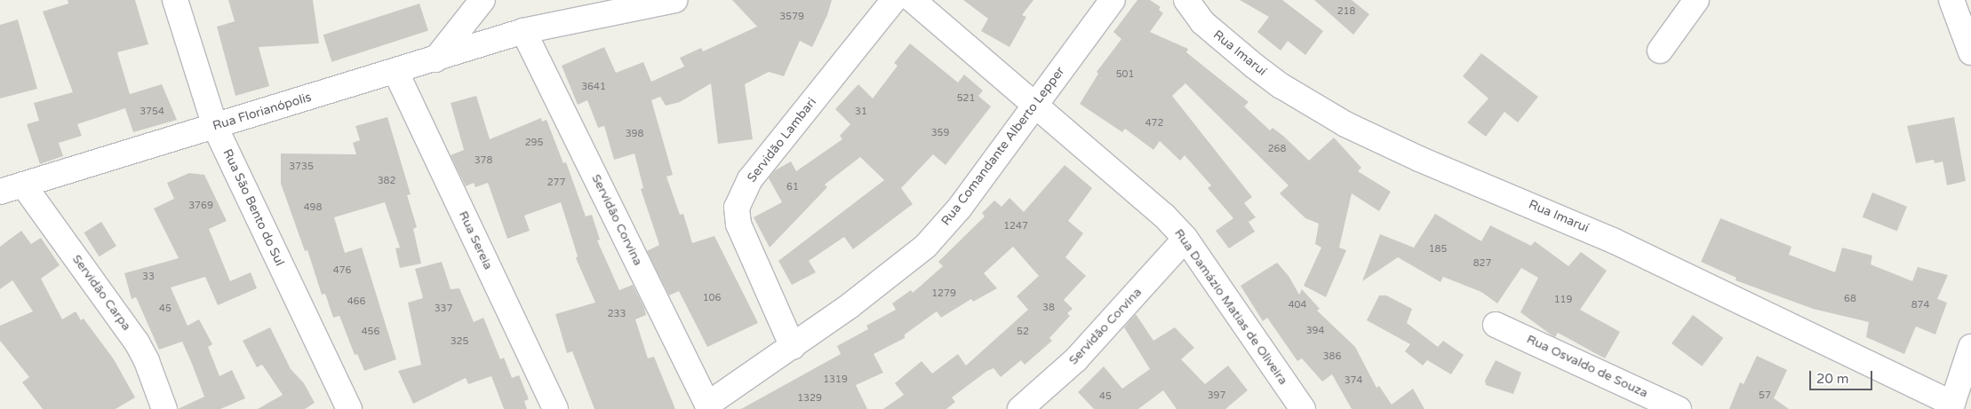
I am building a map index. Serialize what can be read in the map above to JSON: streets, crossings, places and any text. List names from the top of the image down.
{
  "streets": {
    "street": [
      "Rua Imaruí",
      "Rua Florianópolis",
      "Servidão Lambari",
      "Rua Comandante Alberto Lepper",
      "Rua São Bento do Sul",
      "Servidão Corvina",
      "Rua Sereia",
      "Servidão Carpa",
      "Rua Damázio Matias de Oliveira",
      "Rua Osvaldo de Souza"
    ]
  },
  "crossings": [
    ["Rua Florianópolis", "Rua São Bento do Sul"],
    ["Rua Florianópolis", "Servidão Corvina"],
    ["Rua Florianópolis", "Rua Sereia"],
    ["Rua Florianópolis", "Servidão Carpa"],
    ["Servidão Lambari", "Rua Comandante Alberto Lepper"],
    ["Rua Comandante Alberto Lepper", "Servidão Corvina"],
    ["Rua Comandante Alberto Lepper", "Rua Damázio Matias de Oliveira"],
    ["Servidão Corvina", "Rua Damázio Matias de Oliveira"]
  ],
  "house_numbers": [
    "218",
    "3579",
    "501",
    "3641",
    "521",
    "3754",
    "31",
    "472",
    "359",
    "398",
    "295",
    "268",
    "378",
    "3735",
    "382",
    "277",
    "61",
    "3769",
    "498",
    "1247",
    "185",
    "827",
    "476",
    "33",
    "1279",
    "106",
    "68",
    "119",
    "466",
    "404",
    "874",
    "38",
    "45",
    "337",
    "233",
    "394",
    "456",
    "52",
    "325",
    "386",
    "1319",
    "374",
    "397",
    "57",
    "45",
    "1329"
  ],
  "scale_bar": "20 m"
}
